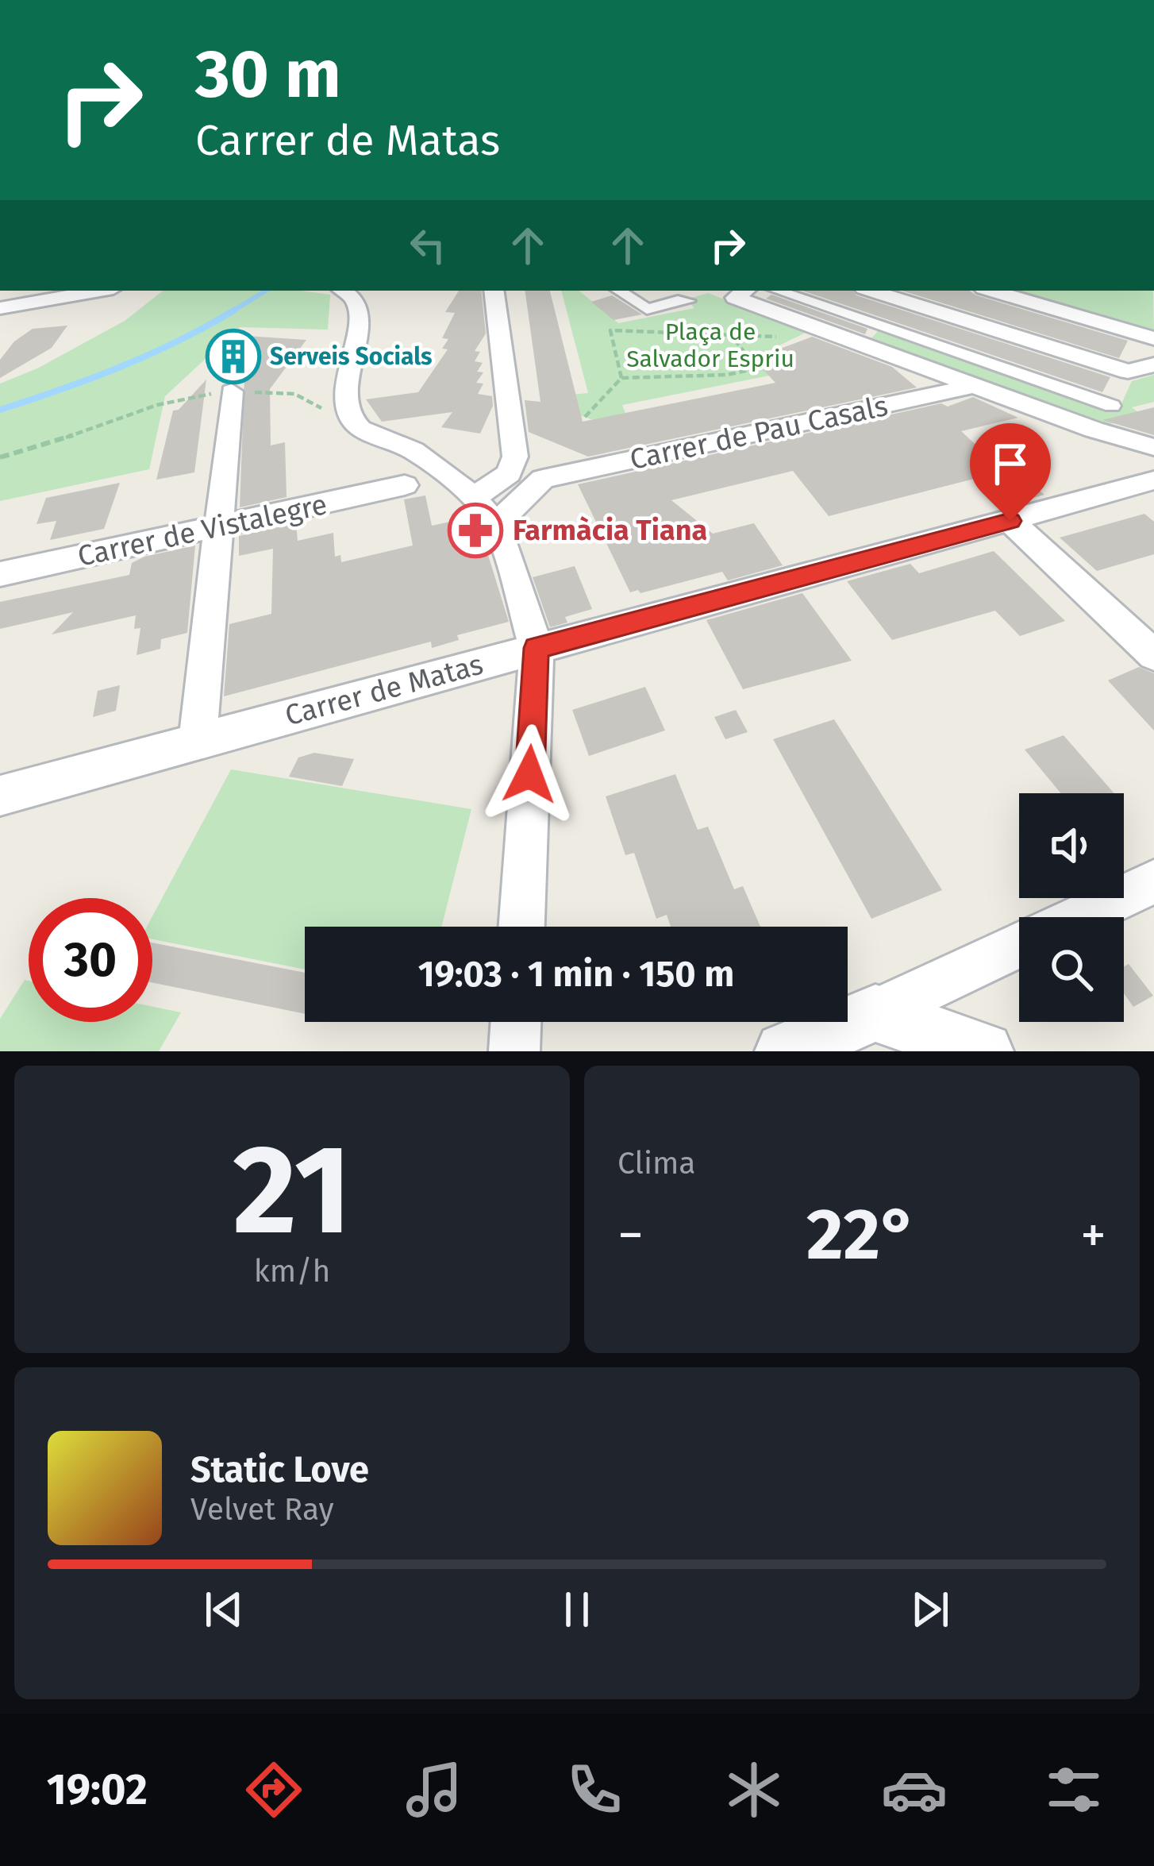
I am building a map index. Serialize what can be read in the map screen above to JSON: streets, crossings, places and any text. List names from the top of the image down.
{
  "streets": {
    "street": ["Carrer de Pau Casals", "Carrer de Vistalegre", "Carrer de Matas"]
  },
  "parks": ["Plaça de Salvador Espriu"],
  "places": {
    "building": ["Serveis Socials"],
    "pharmacy": ["Farmàcia Tiana"]
  },
  "page": {
    "turn": ["30 m", "Carrer de Matas"],
    "limit": "30",
    "trip": "19:03 · 1 min · 150 m",
    "tile": [
      ["21", "km/h"],
      "Clima"
    ],
    "heat": ["−", "22°", "+"],
    "song": ["Static Love", "Velvet Ray"],
    "tabs": "19:02"
  }
}
